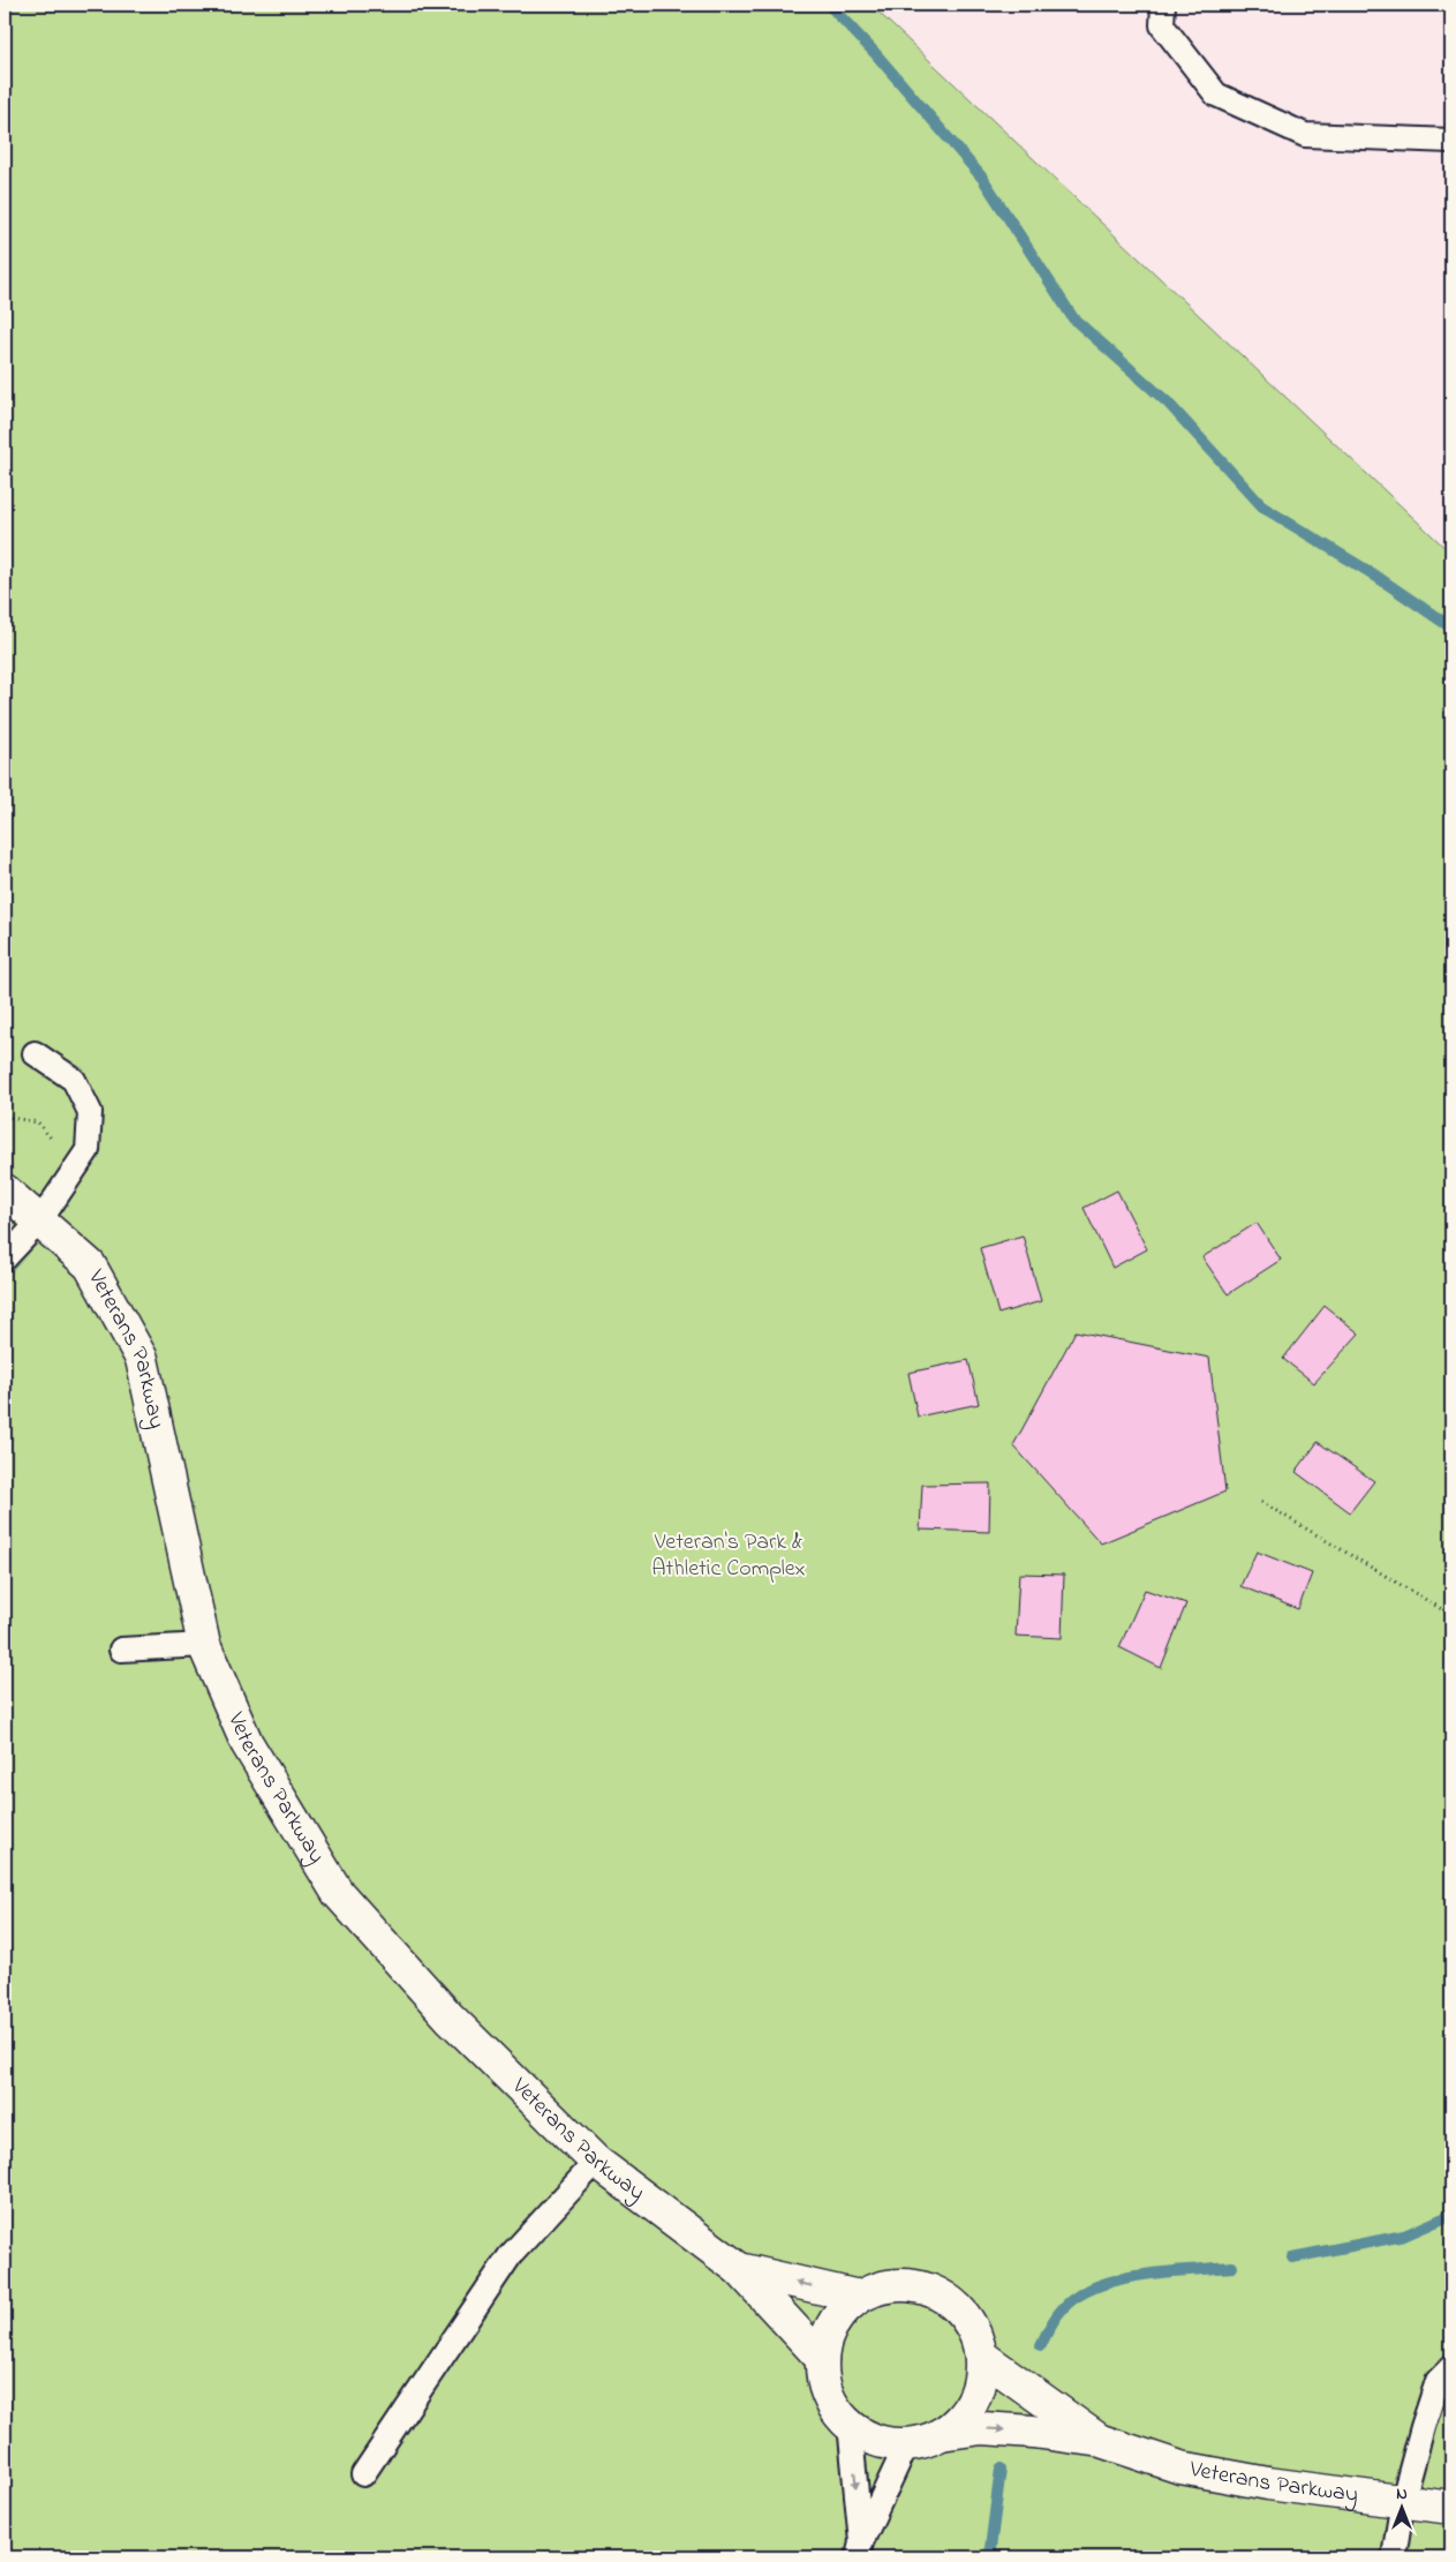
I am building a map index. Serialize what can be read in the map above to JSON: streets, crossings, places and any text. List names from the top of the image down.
{
  "streets": {
    "street": ["Veterans Parkway"]
  },
  "parks": ["Veteran's Park & Athletic Complex"],
  "north": "top"
}
